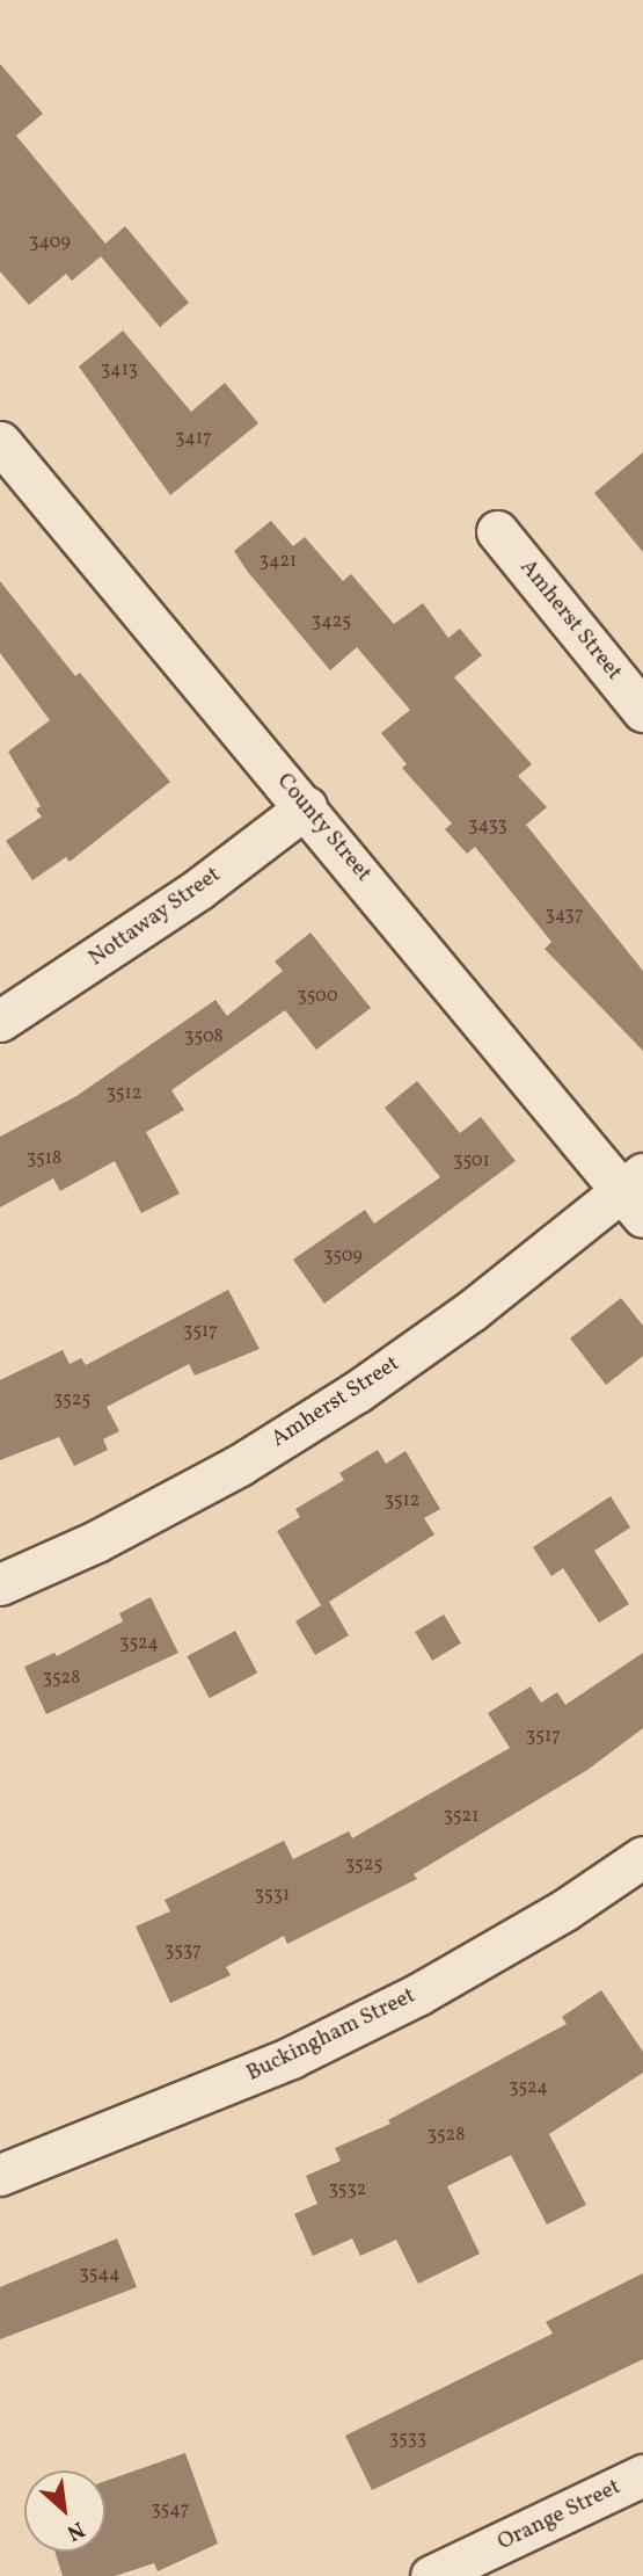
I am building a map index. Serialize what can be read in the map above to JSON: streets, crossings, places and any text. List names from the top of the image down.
{
  "streets": {
    "street": [
      "Amherst Street",
      "County Street",
      "Nottaway Street",
      "Buckingham Street",
      "Orange Street"
    ]
  },
  "crossings": [
    ["Amherst Street", "County Street"],
    ["County Street", "Nottaway Street"]
  ],
  "house_numbers": [
    "3409",
    "3413",
    "3417",
    "3421",
    "3425",
    "3433",
    "3437",
    "3500",
    "3508",
    "3512",
    "3518",
    "3501",
    "3509",
    "3517",
    "3525",
    "3512",
    "3524",
    "3528",
    "3517",
    "3521",
    "3525",
    "3531",
    "3537",
    "3524",
    "3528",
    "3532",
    "3544",
    "3533",
    "3547"
  ],
  "north": "bottom right"
}
